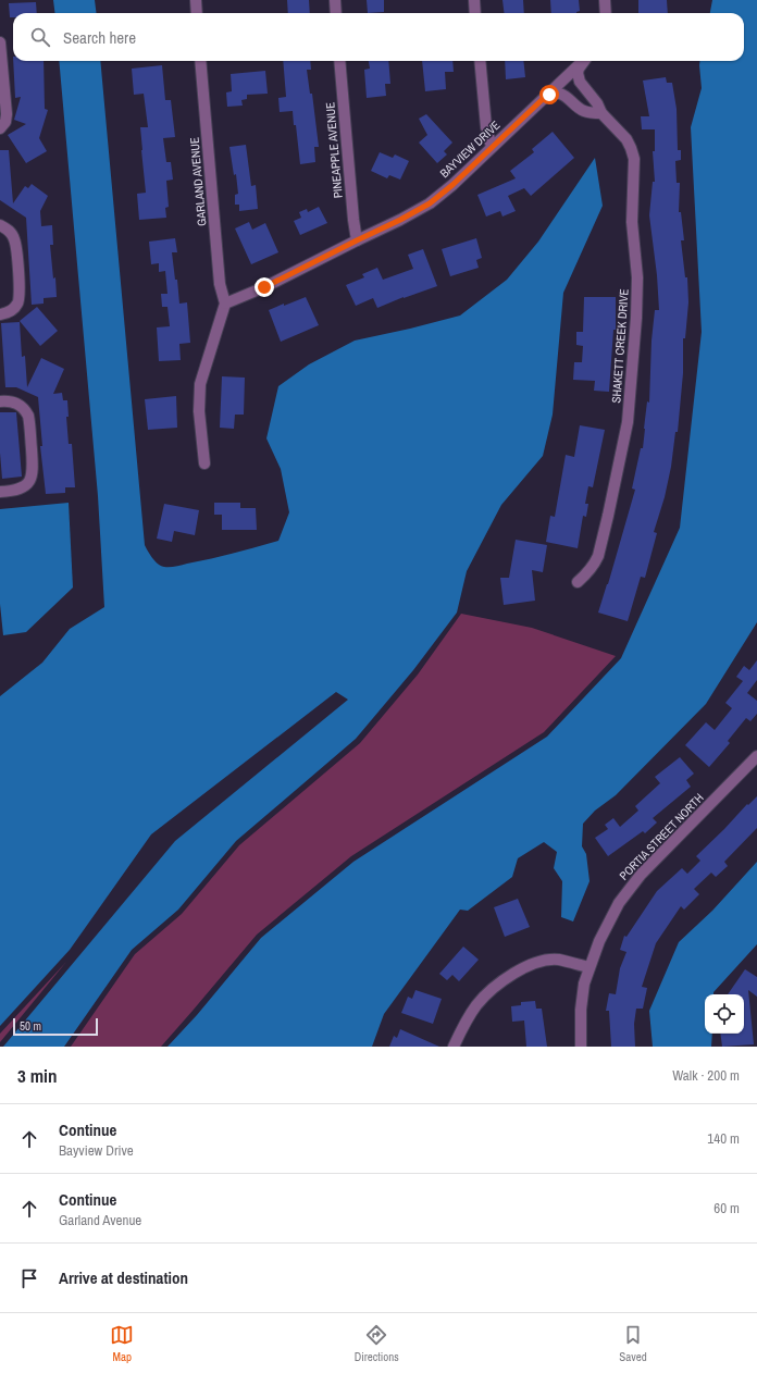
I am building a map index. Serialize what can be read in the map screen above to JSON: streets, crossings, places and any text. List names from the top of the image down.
{
  "streets": {
    "street": [
      "BAYVIEW DRIVE",
      "PINEAPPLE AVENUE",
      "GARLAND AVENUE",
      "SHAKETT CREEK DRIVE",
      "PORTIA STREET NORTH"
    ]
  },
  "crossings": [
    ["BAYVIEW DRIVE", "PINEAPPLE AVENUE"]
  ],
  "scale_bar": "50 m",
  "page": {
    "search": "Search here",
    "scale": "50 m",
    "heading": ["3 min", "Walk · 200 m"],
    "list": [
      ["Continue", "Bayview Drive", "140 m"],
      ["Continue", "Garland Avenue", "60 m"],
      "Arrive at destination"
    ],
    "nav": ["Map", "Directions", "Saved"]
  }
}
